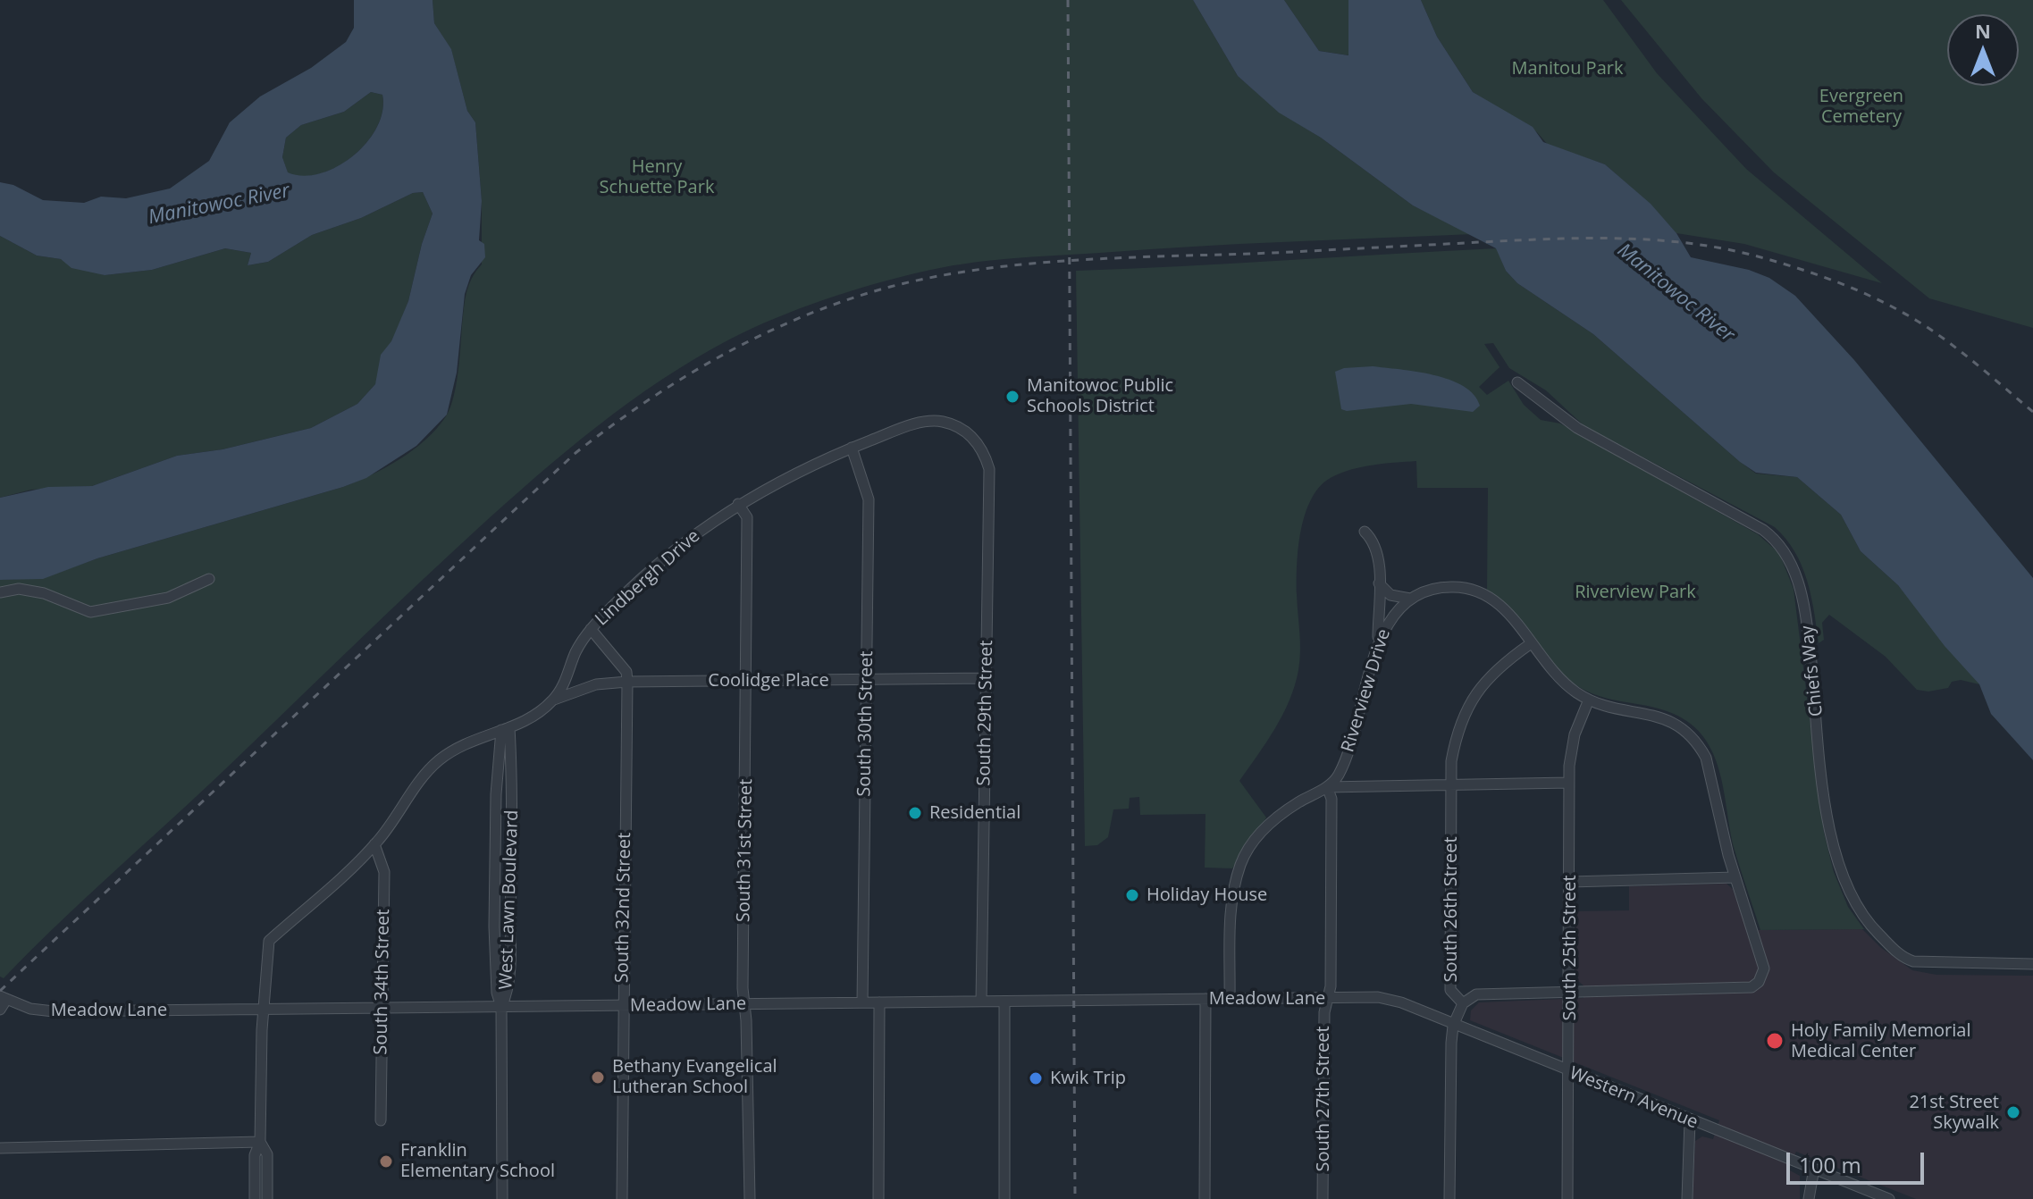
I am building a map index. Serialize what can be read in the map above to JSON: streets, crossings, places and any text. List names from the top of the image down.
{
  "streets": {
    "street": [
      "Lindbergh Drive",
      "Chiefs Way",
      "Coolidge Place",
      "Riverview Drive",
      "South 29th Street",
      "South 30th Street",
      "South 31st Street",
      "West Lawn Boulevard",
      "South 32nd Street",
      "South 26th Street",
      "South 25th Street",
      "South 34th Street",
      "Meadow Lane",
      "Western Avenue",
      "South 27th Street"
    ]
  },
  "crossings": [
    ["Lindbergh Drive", "Coolidge Place"],
    ["Lindbergh Drive", "South 29th Street"],
    ["Lindbergh Drive", "South 30th Street"],
    ["Lindbergh Drive", "South 31st Street"],
    ["Lindbergh Drive", "West Lawn Boulevard"],
    ["Lindbergh Drive", "South 34th Street"],
    ["Lindbergh Drive", "Meadow Lane"],
    ["Coolidge Place", "South 29th Street"],
    ["Coolidge Place", "South 30th Street"],
    ["Coolidge Place", "South 31st Street"],
    ["Coolidge Place", "South 32nd Street"],
    ["Riverview Drive", "Meadow Lane"],
    ["Riverview Drive", "South 27th Street"],
    ["South 29th Street", "Meadow Lane"],
    ["South 30th Street", "Meadow Lane"],
    ["South 31st Street", "Meadow Lane"],
    ["West Lawn Boulevard", "Meadow Lane"],
    ["South 32nd Street", "Meadow Lane"],
    ["South 26th Street", "Western Avenue"],
    ["South 25th Street", "Western Avenue"],
    ["South 34th Street", "Meadow Lane"],
    ["Meadow Lane", "Western Avenue"],
    ["Meadow Lane", "South 27th Street"]
  ],
  "water": ["Manitowoc River"],
  "parks": [
    "Manitou Park",
    "Evergreen Cemetery",
    "Henry Schuette Park",
    "Riverview Park"
  ],
  "places": [
    "Manitowoc Public Schools District",
    "Residential",
    "Holiday House",
    "Holy Family Memorial Medical Center",
    "Bethany Evangelical Lutheran School",
    "Kwik Trip",
    "21st Street Skywalk",
    "Franklin Elementary School"
  ],
  "scale_bar": "100 m",
  "north": "top"
}
